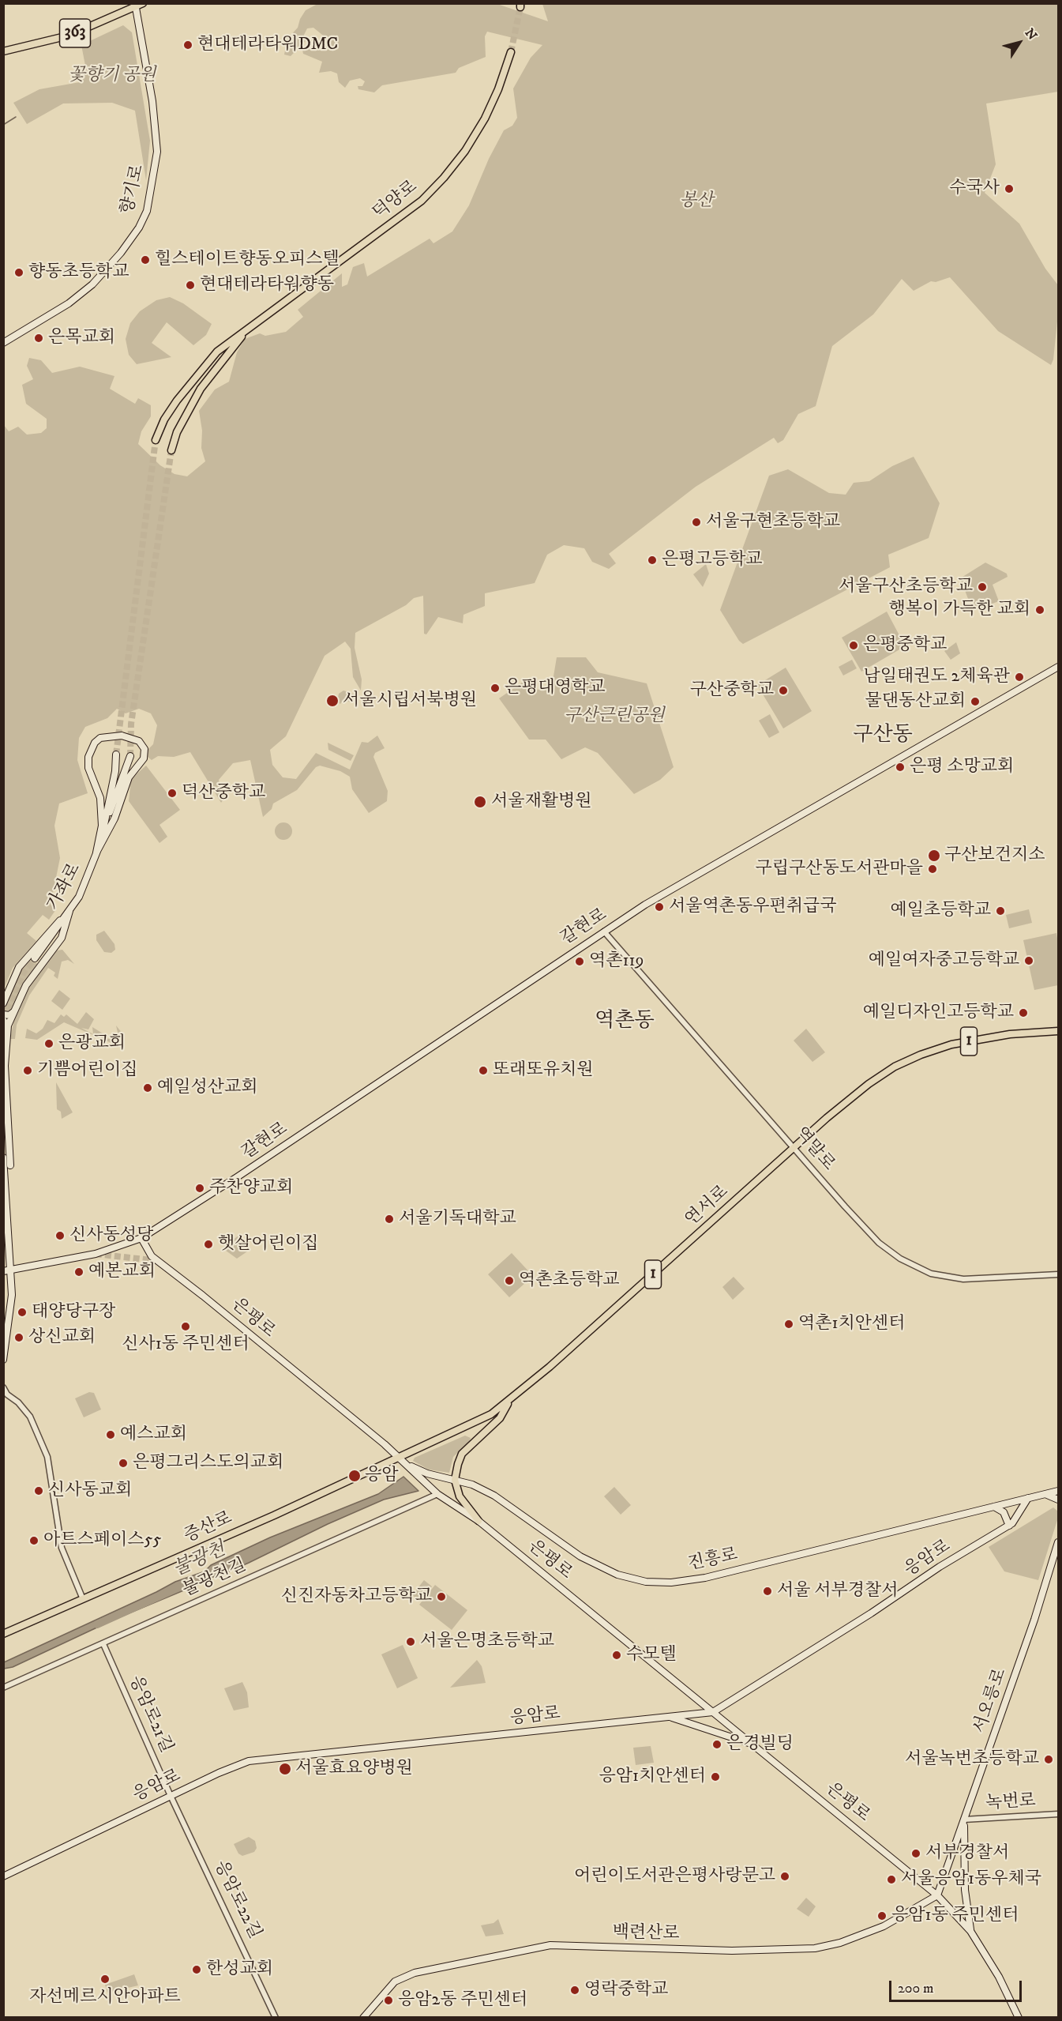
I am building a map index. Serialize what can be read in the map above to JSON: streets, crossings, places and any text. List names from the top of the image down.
{
  "streets": {
    "main road": [
      "363",
      "향기로",
      "덕양로",
      "가좌로",
      "갈현로",
      "1",
      "연서로",
      "은평로",
      "증산로",
      "응암로",
      "진흥로",
      "서오릉로",
      "백련산로"
    ],
    "street": [
      "역말로",
      "불광천길",
      "응암로21길",
      "녹번로",
      "응암로22길"
    ]
  },
  "crossings": [
    ["363", "향기로"],
    ["갈현로", "역말로"],
    ["갈현로", "은평로"],
    ["역말로", "연서로"],
    ["연서로", "은평로"],
    ["연서로", "증산로"],
    ["연서로", "진흥로"],
    ["은평로", "증산로"],
    ["은평로", "응암로"],
    ["은평로", "진흥로"],
    ["은평로", "불광천길"],
    ["은평로", "서오릉로"],
    ["은평로", "백련산로"],
    ["증산로", "진흥로"],
    ["응암로", "진흥로"],
    ["응암로", "응암로21길"],
    ["응암로", "응암로22길"],
    ["불광천길", "응암로21길"],
    ["서오릉로", "녹번로"],
    ["서오릉로", "백련산로"],
    ["응암로21길", "응암로22길"]
  ],
  "districts": ["구산동", "역촌동"],
  "water": ["불광천"],
  "parks": ["꽃향기 공원", "봉산", "구산근린공원"],
  "places": [
    "현대테라타워DMC",
    "수국사",
    "힐스테이트향동오피스텔",
    "향동초등학교",
    "현대테라타워향동",
    "은목교회",
    "서울구현초등학교",
    "은평고등학교",
    "서울구산초등학교",
    "행복이 가득한 교회",
    "은평중학교",
    "남일태권도 2체육관",
    "은평대영학교",
    "구산중학교",
    "서울시립서북병원",
    "물댄동산교회",
    "은평 소망교회",
    "덕산중학교",
    "서울재활병원",
    "구산보건지소",
    "구립구산동도서관마을",
    "서울역촌동우편취급국",
    "예일초등학교",
    "예일여자중고등학교",
    "역촌119",
    "예일디자인고등학교",
    "은광교회",
    "기쁨어린이집",
    "또래또유치원",
    "예일성산교회",
    "주찬양교회",
    "서울기독대학교",
    "신사동성당",
    "햇살어린이집",
    "예본교회",
    "역촌초등학교",
    "태양당구장",
    "역촌1치안센터",
    "신사1동 주민센터",
    "상신교회",
    "예스교회",
    "은평그리스도의교회",
    "응암",
    "신사동교회",
    "아트스페이스55",
    "서울 서부경찰서",
    "신진자동차고등학교",
    "서울은명초등학교",
    "수모텔",
    "은경빌딩",
    "서울녹번초등학교",
    "서울효요양병원",
    "응암1치안센터",
    "서부경찰서",
    "어린이도서관은평사랑문고",
    "서울응암1동우체국",
    "응암1동 주민센터",
    "한성교회",
    "자선메르시안아파트",
    "영락중학교",
    "응암2동 주민센터"
  ],
  "scale_bar": "200 m",
  "north": "top right"
}
